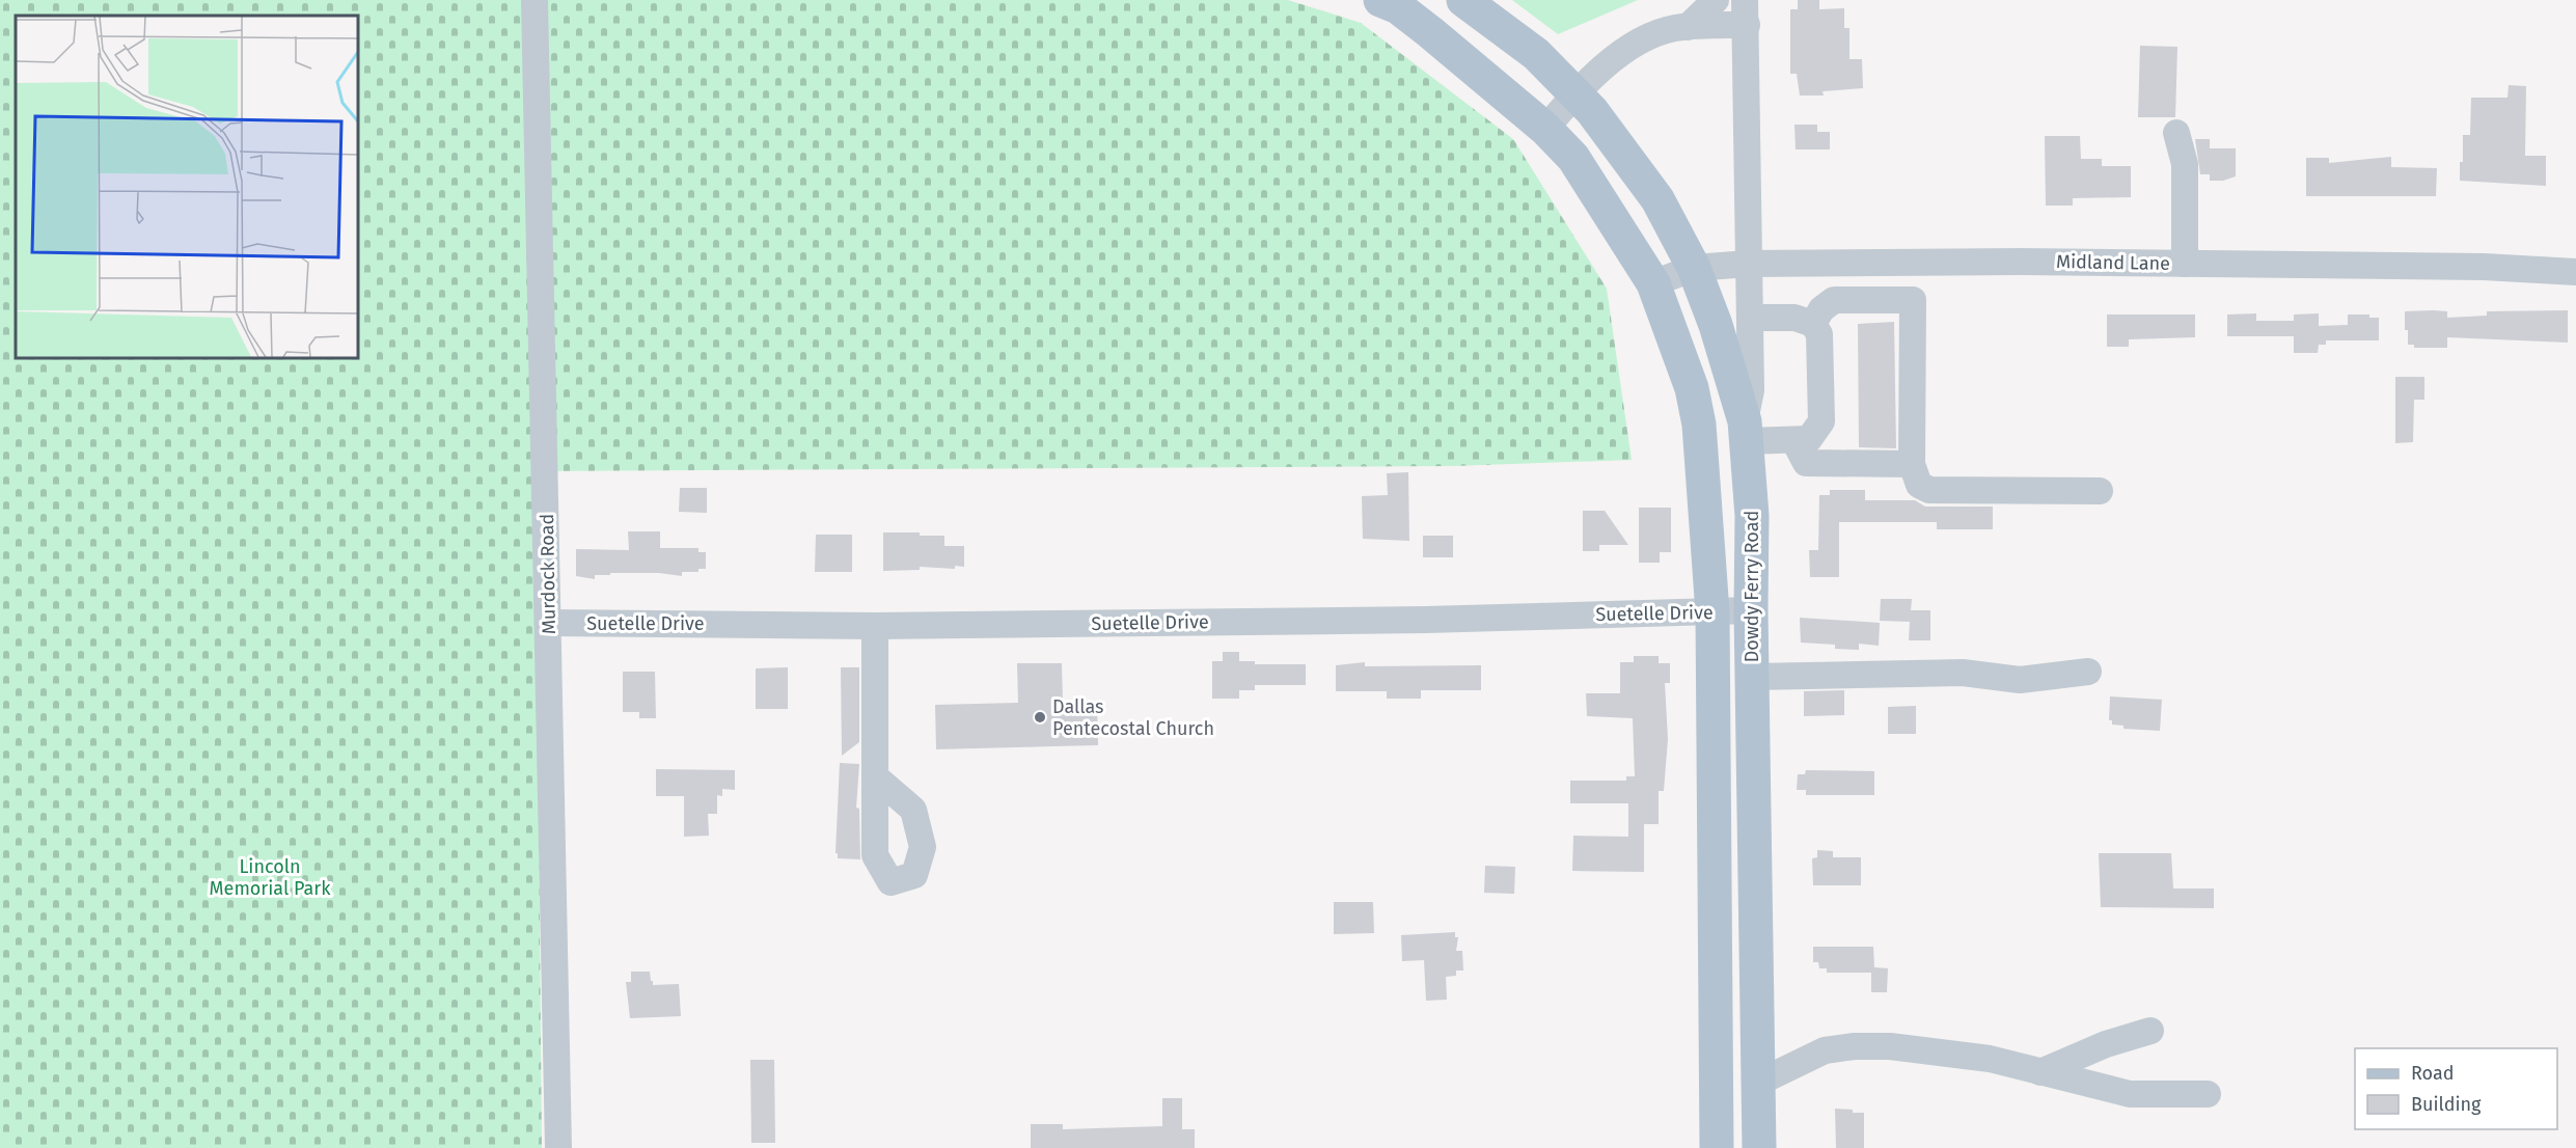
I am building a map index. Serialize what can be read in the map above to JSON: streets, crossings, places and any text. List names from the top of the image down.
{
  "streets": {
    "main road": ["Dowdy Ferry Road"],
    "street": ["Midland Lane", "Murdock Road", "Suetelle Drive"]
  },
  "crossings": [
    ["Midland Lane", "Dowdy Ferry Road"],
    ["Murdock Road", "Suetelle Drive"],
    ["Dowdy Ferry Road", "Suetelle Drive"]
  ],
  "parks": ["Lincoln Memorial Park"],
  "places": ["Dallas Pentecostal Church"],
  "legend": ["Road", "Building"]
}
